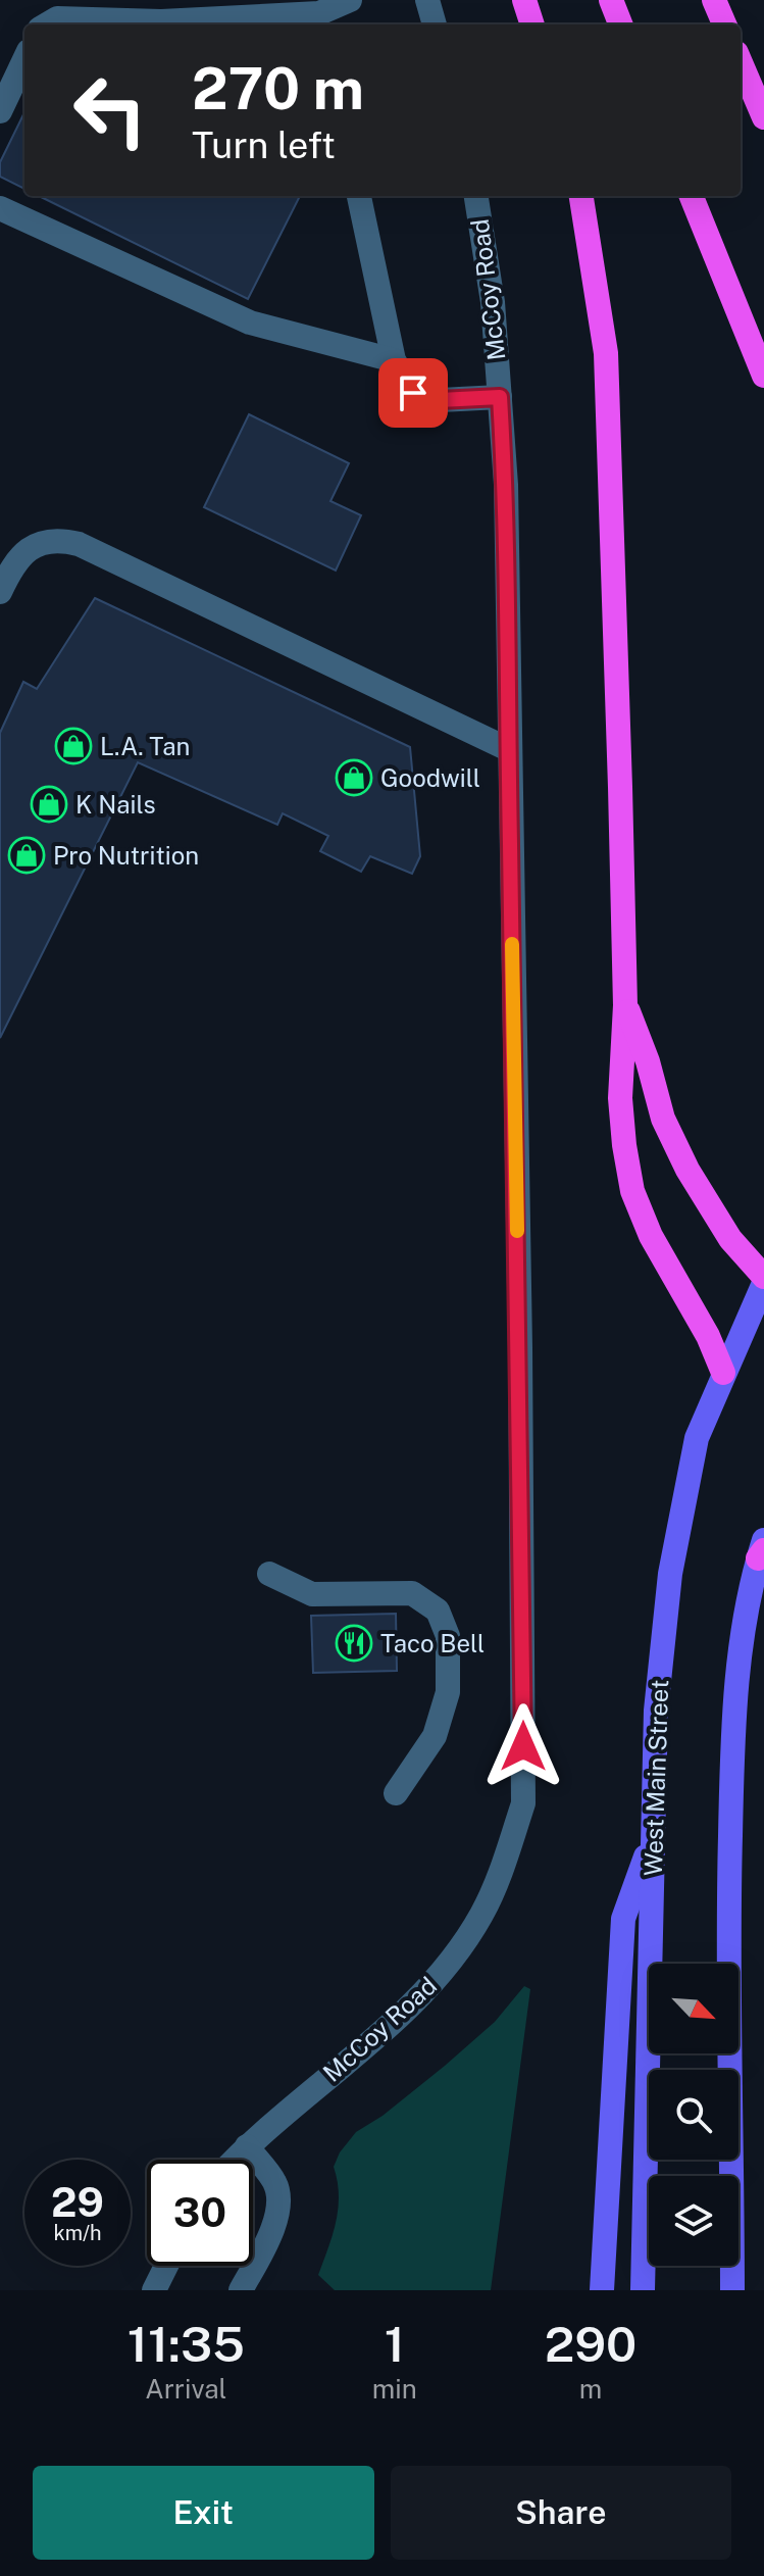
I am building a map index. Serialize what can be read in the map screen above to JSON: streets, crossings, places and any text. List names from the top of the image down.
{
  "streets": {
    "main road": ["West Main Street"],
    "street": ["McCoy Road"]
  },
  "places": {
    "shop": [
      "L.A. Tan",
      "Goodwill",
      "K Nails",
      "Pro Nutrition"
    ],
    "restaurant": ["Taco Bell"]
  },
  "north": "bottom right",
  "page": {
    "turn": ["270 m", "Turn left"],
    "speed": "29 km/h",
    "limit": "30",
    "eta": [
      "11:35",
      "Arrival",
      "1",
      "min",
      "290",
      "m"
    ],
    "buttons": ["Exit", "Share"]
  }
}
